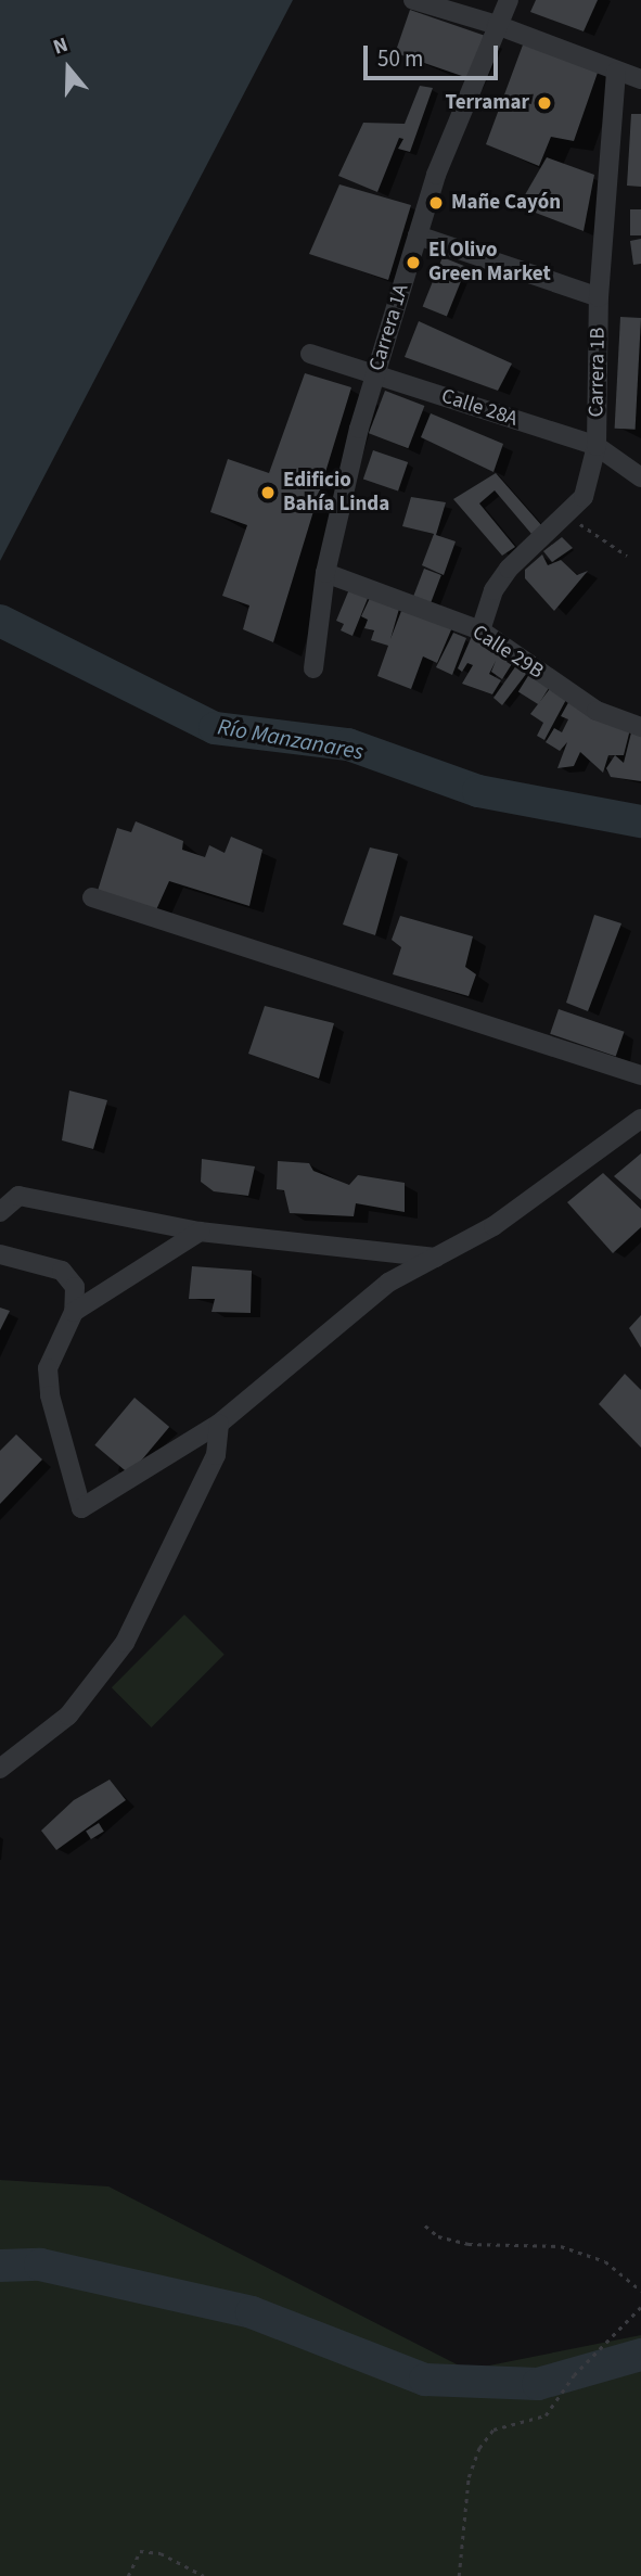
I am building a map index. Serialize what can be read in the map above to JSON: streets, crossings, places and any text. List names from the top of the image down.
{
  "streets": {
    "street": [
      "Carrera 1A",
      "Carrera 1B",
      "Calle 28A",
      "Calle 29B"
    ]
  },
  "crossings": [
    ["Carrera 1A", "Calle 28A"],
    ["Carrera 1A", "Calle 29B"],
    ["Carrera 1B", "Calle 28A"],
    ["Carrera 1B", "Calle 29B"]
  ],
  "water": ["Río Manzanares"],
  "places": [
    "Terramar",
    "Mañe Cayón",
    "El Olivo Green Market",
    "Edificio Bahía Linda"
  ],
  "scale_bar": "50 m",
  "north": "top"
}
